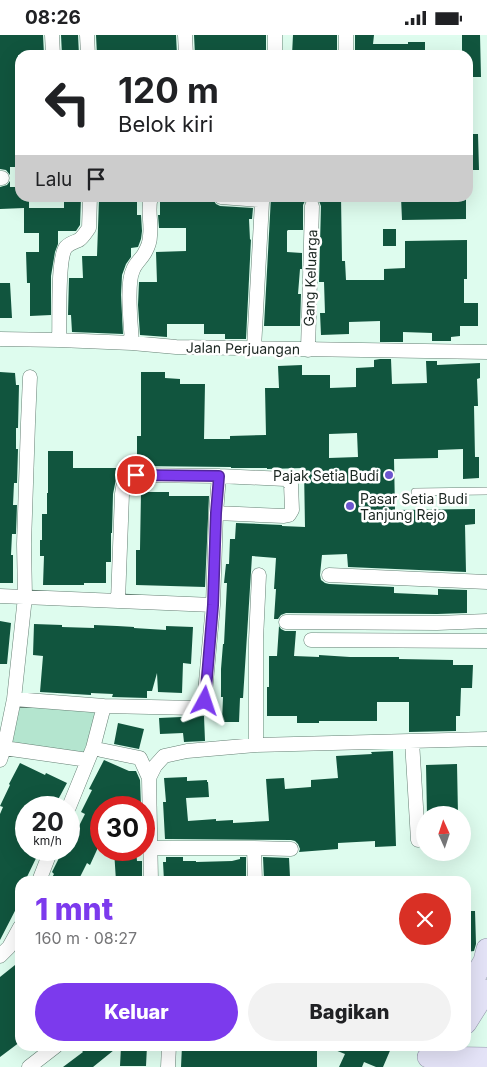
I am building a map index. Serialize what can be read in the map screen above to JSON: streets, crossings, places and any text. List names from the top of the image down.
{
  "streets": {
    "street": ["Gang Keluarga", "Jalan Perjuangan"]
  },
  "crossings": [
    ["Gang Keluarga", "Jalan Perjuangan"]
  ],
  "places": ["Pajak Setia Budi", "Pasar Setia Budi Tanjung Rejo"],
  "north": "top",
  "page": {
    "status": "08:26",
    "turn": ["120 m", "Belok kiri"],
    "then": "Lalu",
    "speed": "20 km/h",
    "limit": "30",
    "heading": ["1 mnt", "160 m · 08:27"],
    "buttons": ["Keluar", "Bagikan"]
  }
}
